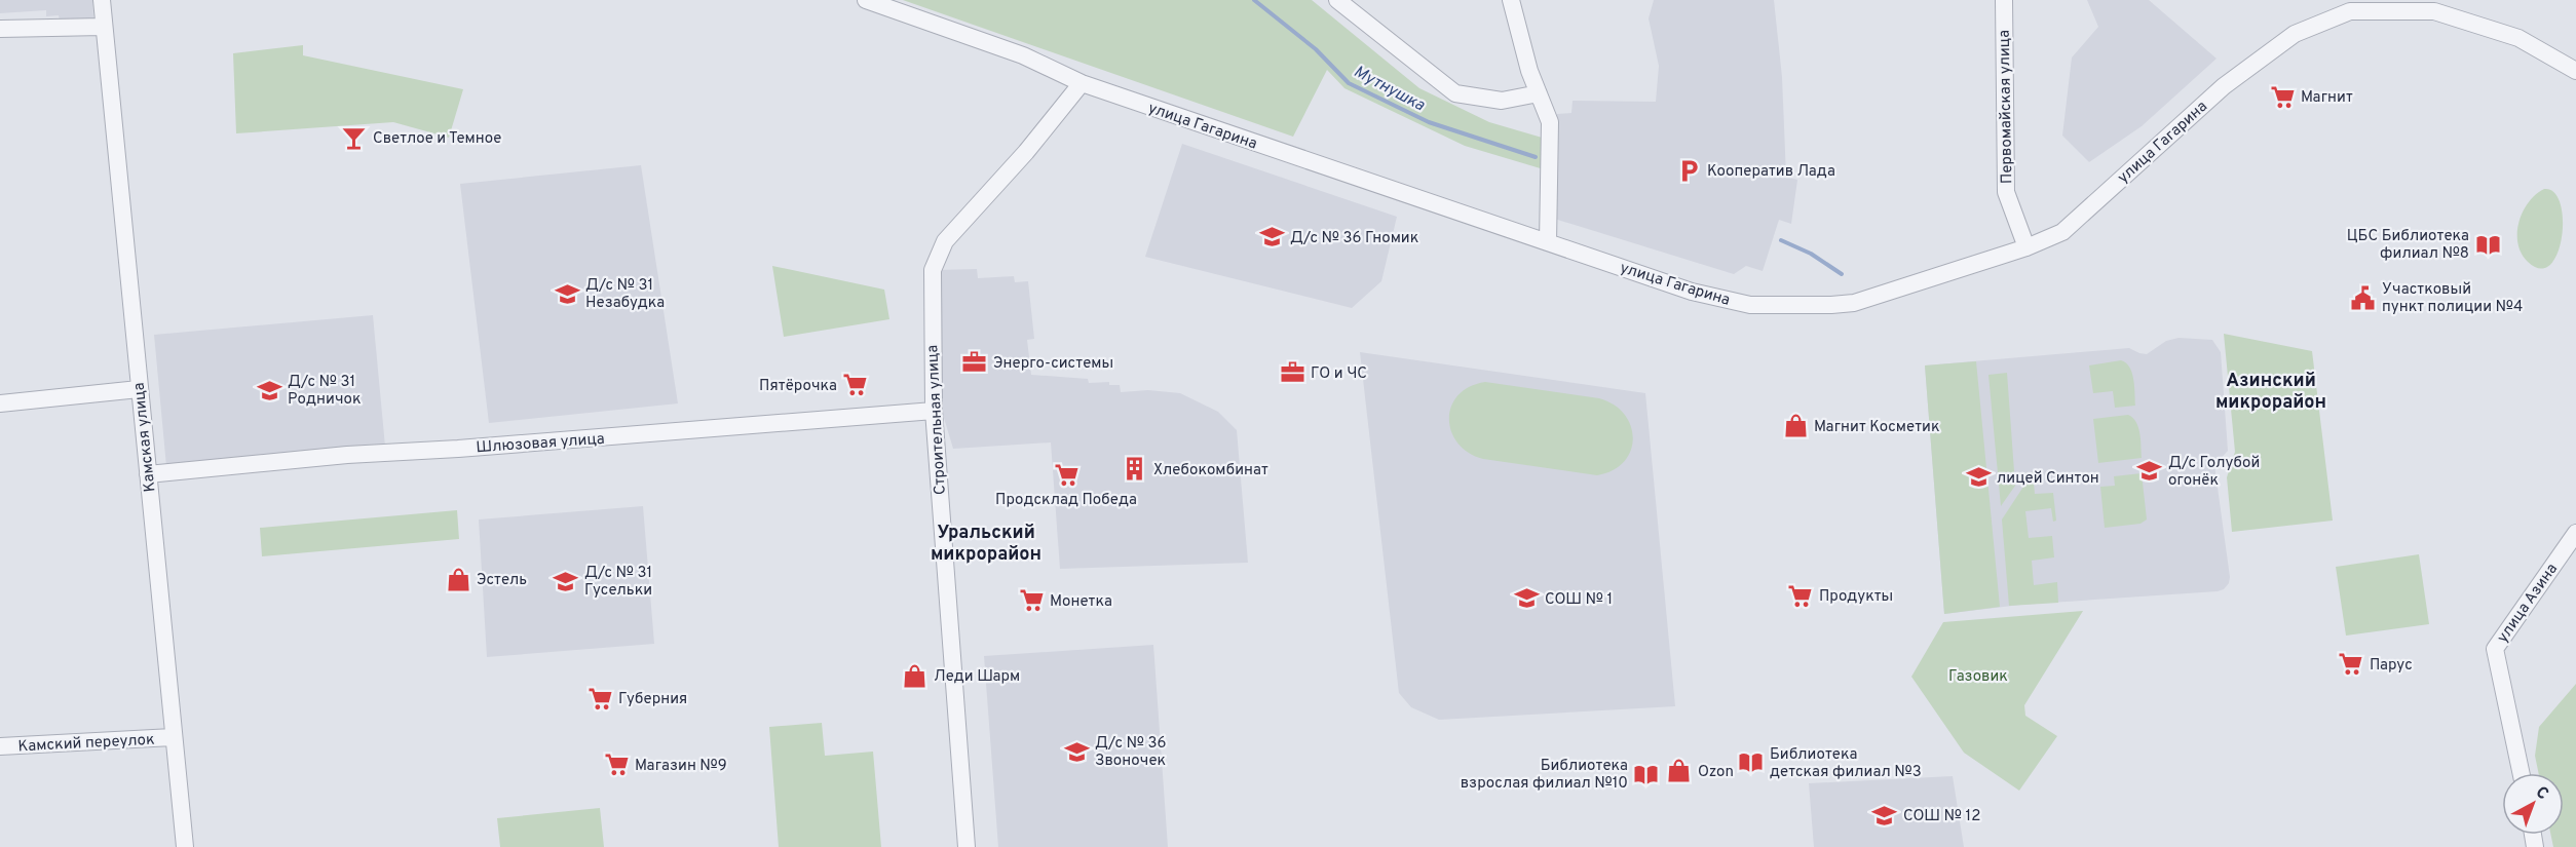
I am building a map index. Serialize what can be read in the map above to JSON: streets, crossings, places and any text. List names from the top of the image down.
{
  "streets": {
    "street": [
      "Первомайская улица",
      "улица Гагарина",
      "Строительная улица",
      "Камская улица",
      "Шлюзовая улица",
      "улица Азина",
      "Камский переулок"
    ]
  },
  "crossings": [
    ["Первомайская улица", "улица Гагарина"],
    ["улица Гагарина", "Строительная улица"],
    ["Строительная улица", "Шлюзовая улица"],
    ["Камская улица", "Шлюзовая улица"],
    ["Камская улица", "Камский переулок"]
  ],
  "districts": ["Азинский микрорайон", "Уральский микрорайон"],
  "water": ["Мутнушка"],
  "parks": ["Газовик"],
  "places": {
    "supermarket": [
      "Магнит",
      "Пятёрочка",
      "Продсклад Победа",
      "Продукты",
      "Монетка",
      "Парус",
      "Губерния",
      "Магазин №9"
    ],
    "bar": ["Светлое и Темное"],
    "parking": ["Кооператив Лада"],
    "school or university": [
      "Д/с № 36 Гномик",
      "Д/с № 31 Незабудка",
      "Д/с № 31 Родничок",
      "Д/с Голубой огонёк",
      "лицей Синтон",
      "Д/с № 31 Гусельки",
      "СОШ № 1",
      "Д/с № 36 Звоночек",
      "СОШ № 12"
    ],
    "library": ["ЦБС Библиотека филиал №8", "Библиотека детская филиал №3", "Библиотека взрослая филиал №10"],
    "public building": ["Участковый пункт полиции №4"],
    "office": ["Энерго-системы", "ГО и ЧС"],
    "shop": [
      "Магнит Косметик",
      "Эстель",
      "Леди Шарм",
      "Ozon"
    ],
    "building": ["Хлебокомбинат"]
  },
  "north": "top right"
}
